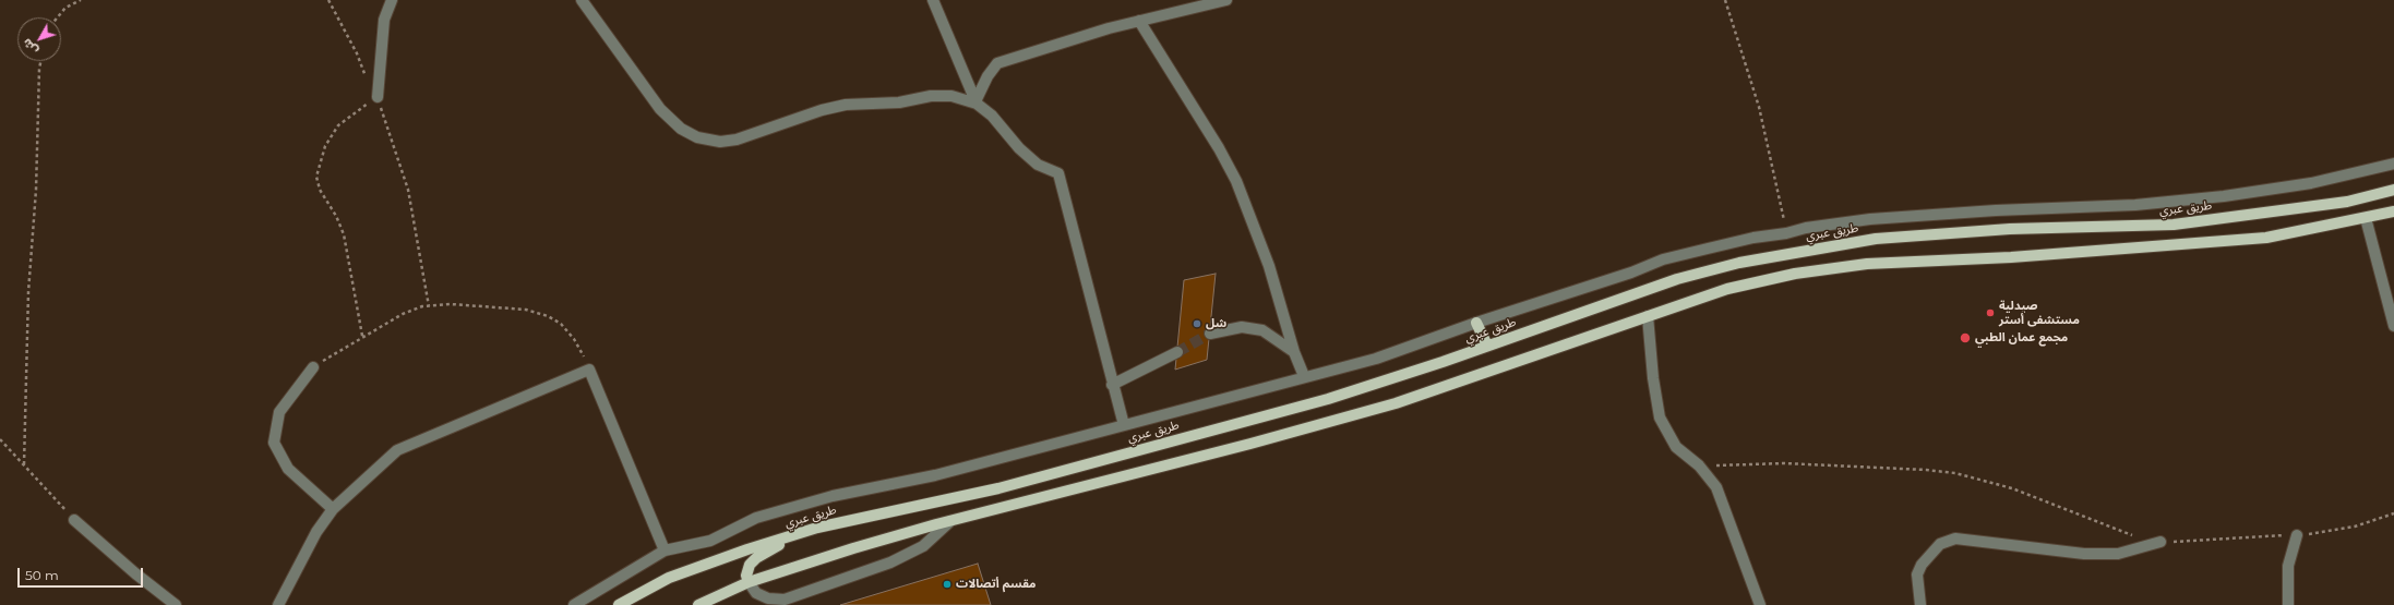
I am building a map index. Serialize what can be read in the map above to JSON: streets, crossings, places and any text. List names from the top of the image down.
{
  "streets": {
    "main road": ["طريق عبري"]
  },
  "places": [
    "صيدلية مستشفى أستر",
    "شل",
    "مجمع عمان الطبي",
    "مقسم أتصالات"
  ],
  "scale_bar": "50 m",
  "north": "bottom left"
}
